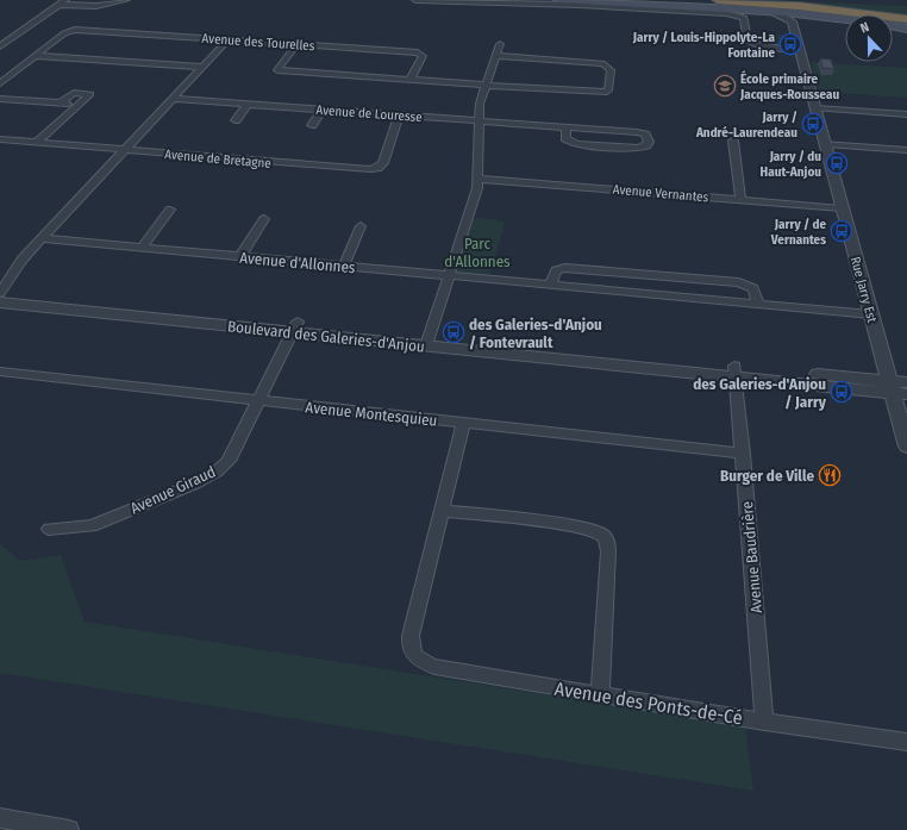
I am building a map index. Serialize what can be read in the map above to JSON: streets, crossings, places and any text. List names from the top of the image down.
{
  "streets": {
    "street": [
      "Avenue des Tourelles",
      "Avenue de Louresse",
      "Avenue de Bretagne",
      "Avenue Vernantes",
      "Avenue d'Allonnes",
      "Rue Jarry Est",
      "Boulevard des Galeries-d'Anjou",
      "Avenue Montesquieu",
      "Avenue Giraud",
      "Avenue Baudrière",
      "Avenue des Ponts-de-Cé"
    ]
  },
  "crossings": [
    ["Avenue de Louresse", "Avenue de Bretagne"],
    ["Avenue Vernantes", "Rue Jarry Est"],
    ["Avenue d'Allonnes", "Rue Jarry Est"],
    ["Rue Jarry Est", "Boulevard des Galeries-d'Anjou"],
    ["Boulevard des Galeries-d'Anjou", "Avenue Giraud"],
    ["Boulevard des Galeries-d'Anjou", "Avenue Baudrière"],
    ["Avenue Montesquieu", "Avenue Giraud"],
    ["Avenue Montesquieu", "Avenue Baudrière"],
    ["Avenue Baudrière", "Avenue des Ponts-de-Cé"]
  ],
  "parks": ["Parc d'Allonnes"],
  "places": {
    "bus stop": [
      "Jarry / Louis-Hippolyte-La Fontaine",
      "Jarry / André-Laurendeau",
      "Jarry / du Haut-Anjou",
      "Jarry / de Vernantes",
      "des Galeries-d'Anjou / Fontevrault",
      "des Galeries-d'Anjou / Jarry"
    ],
    "school or university": ["École primaire Jacques-Rousseau"],
    "restaurant": ["Burger de Ville"]
  },
  "north": "top"
}
